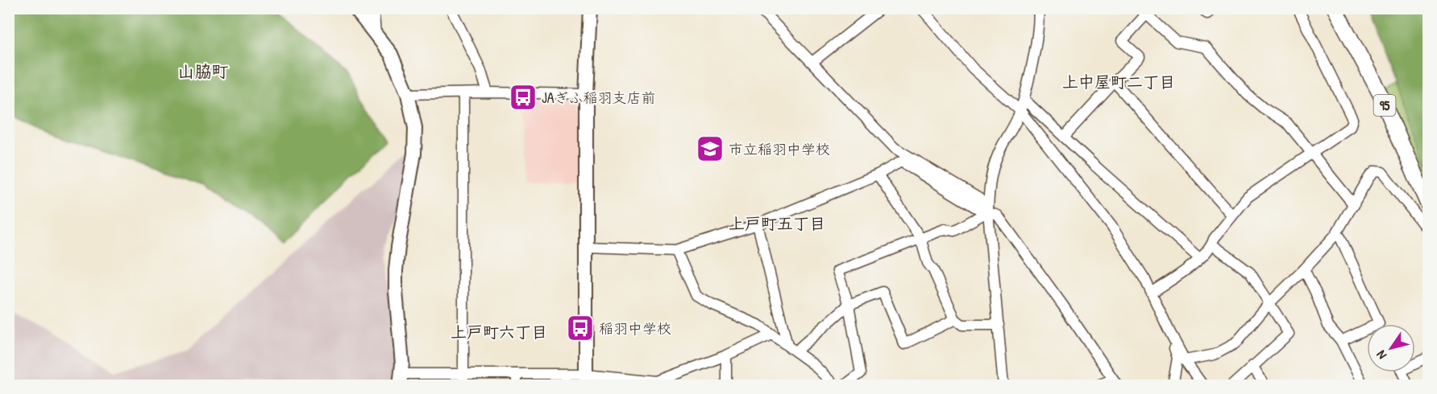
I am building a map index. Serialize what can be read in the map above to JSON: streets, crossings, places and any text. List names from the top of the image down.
{
  "streets": {
    "main road": ["95"]
  },
  "districts": [
    "山脇町",
    "上中屋町二丁目",
    "上戸町五丁目",
    "上戸町六丁目"
  ],
  "places": {
    "bus stop": ["JAぎふ稲羽支店前", "稲羽中学校"],
    "school or university": ["市立稲羽中学校"]
  },
  "north": "bottom left"
}
